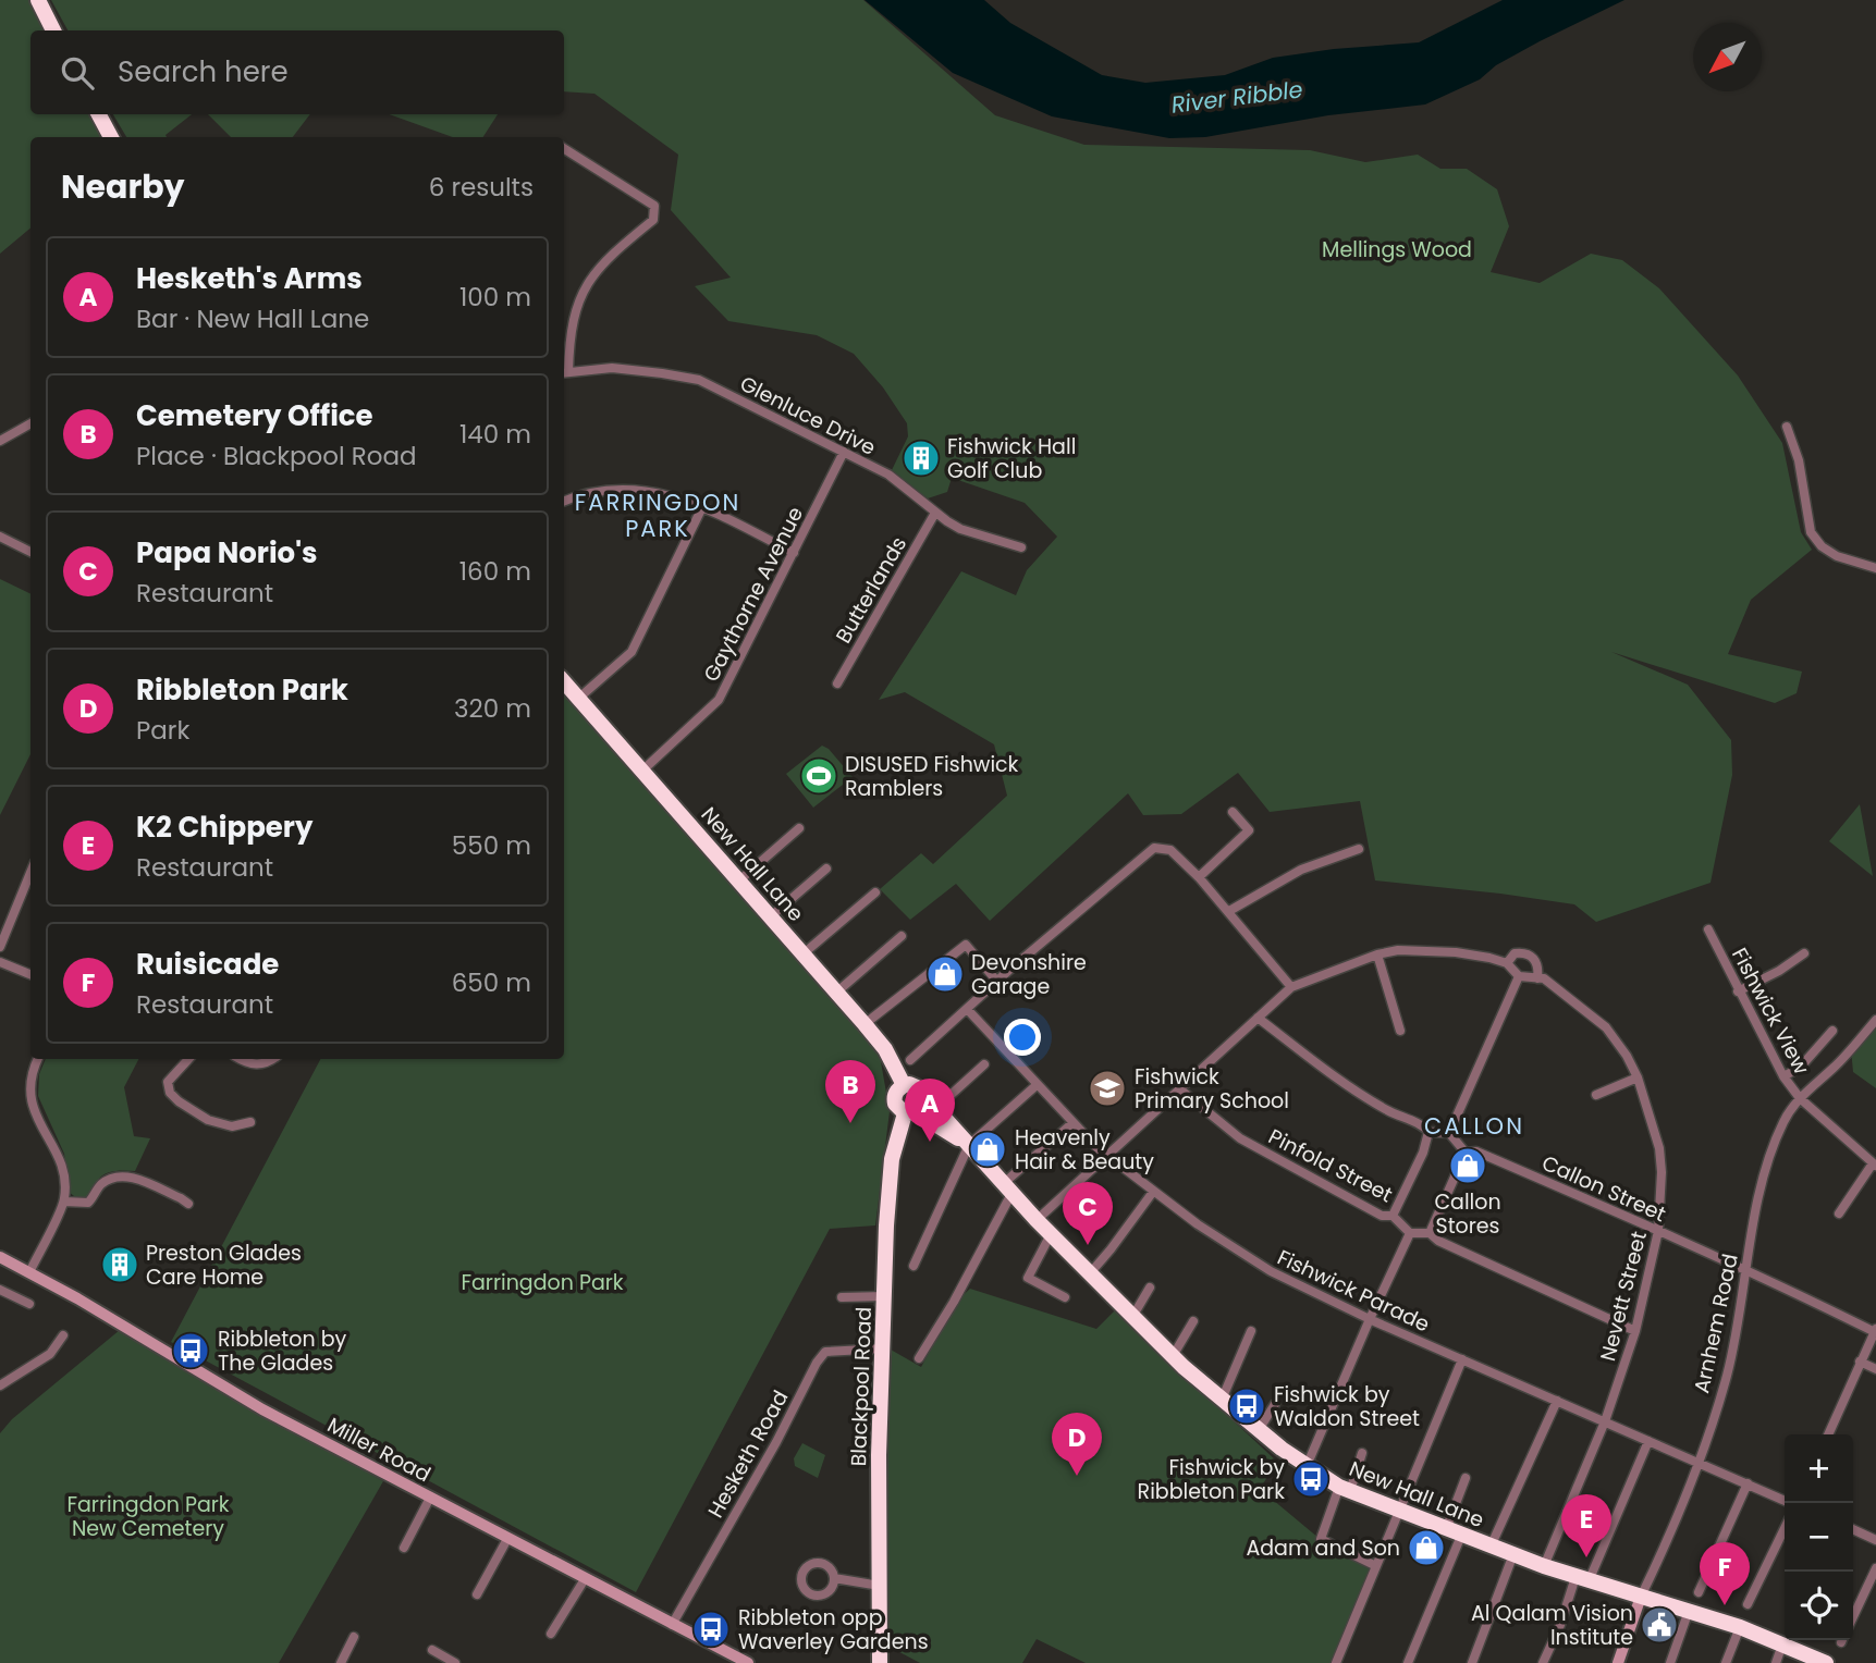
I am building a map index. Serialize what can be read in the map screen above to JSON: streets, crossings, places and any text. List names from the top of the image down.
{
  "streets": {
    "highway": ["New Hall Lane", "Blackpool Road"],
    "street": [
      "Glenluce Drive",
      "Butterlands",
      "Gaythorne Avenue",
      "Fishwick View",
      "Pinfold Street",
      "Callon Street",
      "Fishwick Parade",
      "Nevett Street",
      "Arnhem Road",
      "Miller Road",
      "Hesketh Road"
    ]
  },
  "crossings": [
    ["Glenluce Drive", "Butterlands"],
    ["Glenluce Drive", "Gaythorne Avenue"],
    ["Gaythorne Avenue", "New Hall Lane"],
    ["New Hall Lane", "Nevett Street"],
    ["New Hall Lane", "Arnhem Road"],
    ["New Hall Lane", "Blackpool Road"],
    ["Fishwick View", "Arnhem Road"],
    ["Callon Street", "Nevett Street"],
    ["Callon Street", "Arnhem Road"],
    ["Fishwick Parade", "Nevett Street"],
    ["Fishwick Parade", "Arnhem Road"],
    ["Blackpool Road", "Hesketh Road"],
    ["Miller Road", "Hesketh Road"]
  ],
  "districts": ["FARRINGDON PARK", "CALLON"],
  "water": ["River Ribble"],
  "parks": ["Mellings Wood", "Farringdon Park", "Farringdon Park New Cemetery"],
  "places": {
    "building": ["Fishwick Hall Golf Club", "Preston Glades Care Home"],
    "sports": ["DISUSED Fishwick Ramblers"],
    "shop": [
      "Devonshire Garage",
      "Heavenly Hair & Beauty",
      "Callon Stores",
      "Adam and Son"
    ],
    "school or university": ["Fishwick Primary School"],
    "bus stop": [
      "Ribbleton by The Glades",
      "Fishwick by Waldon Street",
      "Fishwick by Ribbleton Park",
      "Ribbleton opp Waverley Gardens"
    ],
    "public building": ["Al Qalam Vision Institute"]
  },
  "north": "bottom left",
  "page": {
    "search": "Search here",
    "heading": ["Nearby", "6 results"],
    "list": [
      {
        "mark": "A",
        "name": "Hesketh's Arms",
        "note": "Bar · New Hall Lane",
        "value": "100 m"
      },
      {
        "mark": "B",
        "name": "Cemetery Office",
        "note": "Place · Blackpool Road",
        "value": "140 m"
      },
      {
        "mark": "C",
        "name": "Papa Norio's",
        "note": "Restaurant",
        "value": "160 m"
      },
      {
        "mark": "D",
        "name": "Ribbleton Park",
        "note": "Park",
        "value": "320 m"
      },
      {
        "mark": "E",
        "name": "K2 Chippery",
        "note": "Restaurant",
        "value": "550 m"
      },
      {
        "mark": "F",
        "name": "Ruisicade",
        "note": "Restaurant",
        "value": "650 m"
      }
    ],
    "pins": [
      "B",
      "A",
      "C",
      "D",
      "E",
      "F"
    ],
    "map_buttons": ["+", "−"]
  }
}
